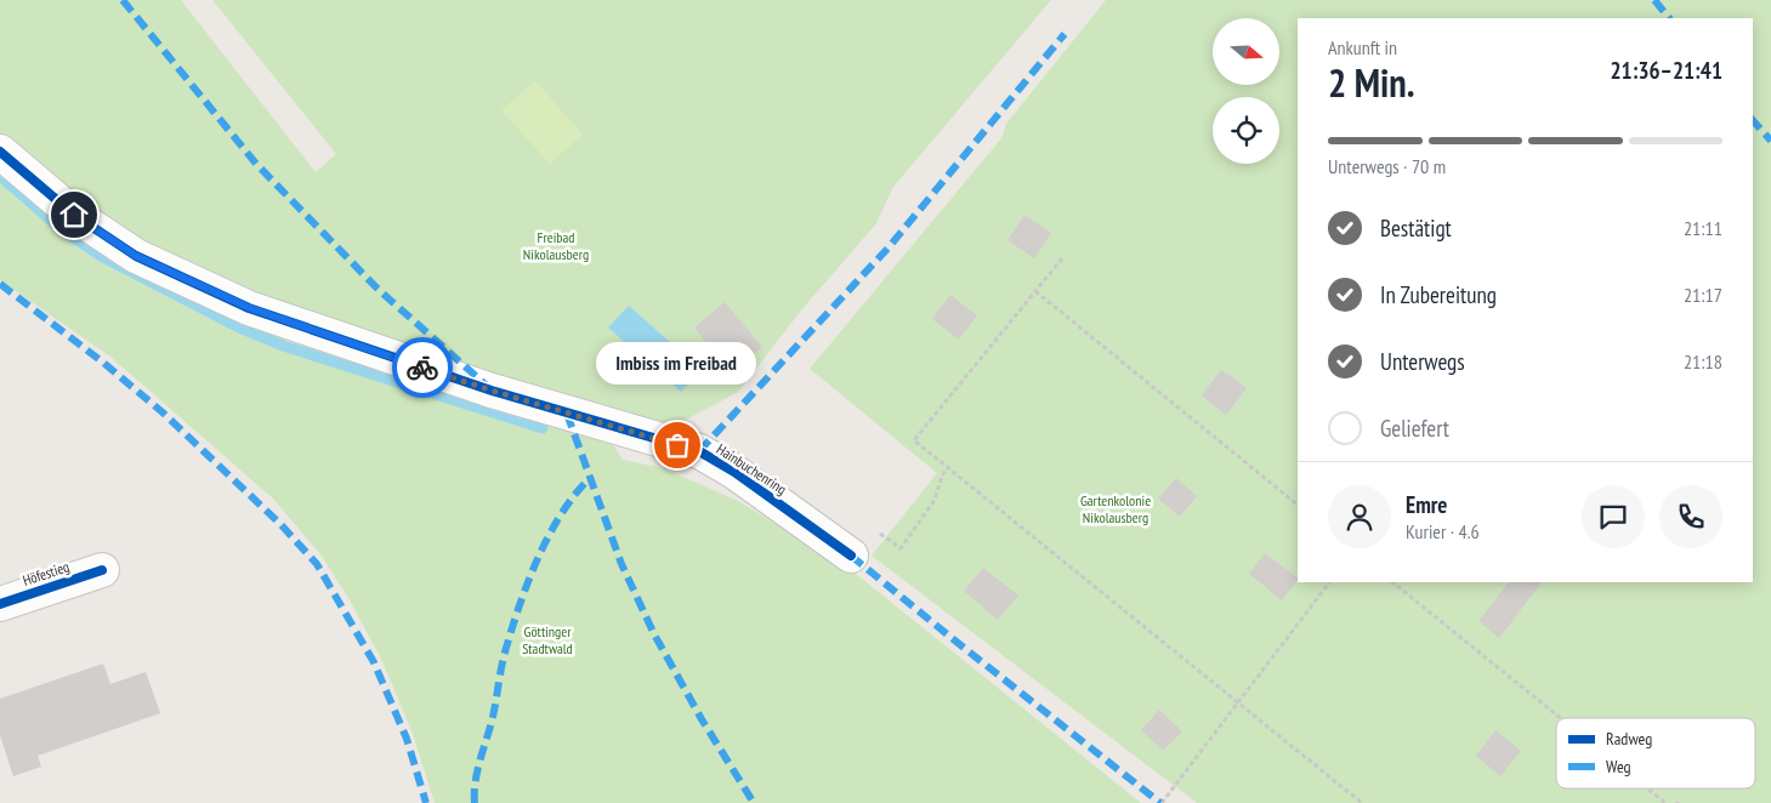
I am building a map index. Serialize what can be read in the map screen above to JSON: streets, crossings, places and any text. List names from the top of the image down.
{
  "streets": {
    "street": ["Hainbuchenring", "Höfestieg"]
  },
  "parks": ["Freibad Nikolausberg", "Gartenkolonie Nikolausberg", "Göttinger Stadtwald"],
  "places": ["Imbiss im Freibad"],
  "legend": ["Radweg", "Weg"],
  "north": "right",
  "page": {
    "heading": ["2 Min.", "Ankunft in", "21:36–21:41"],
    "panel": ["Emre", "Kurier · 4.6"],
    "bar": "Unterwegs · 70 m",
    "list": [
      ["Bestätigt", "21:11"],
      ["In Zubereitung", "21:17"],
      ["Unterwegs", "21:18"],
      "Geliefert"
    ],
    "bubble": "Imbiss im Freibad"
  }
}
